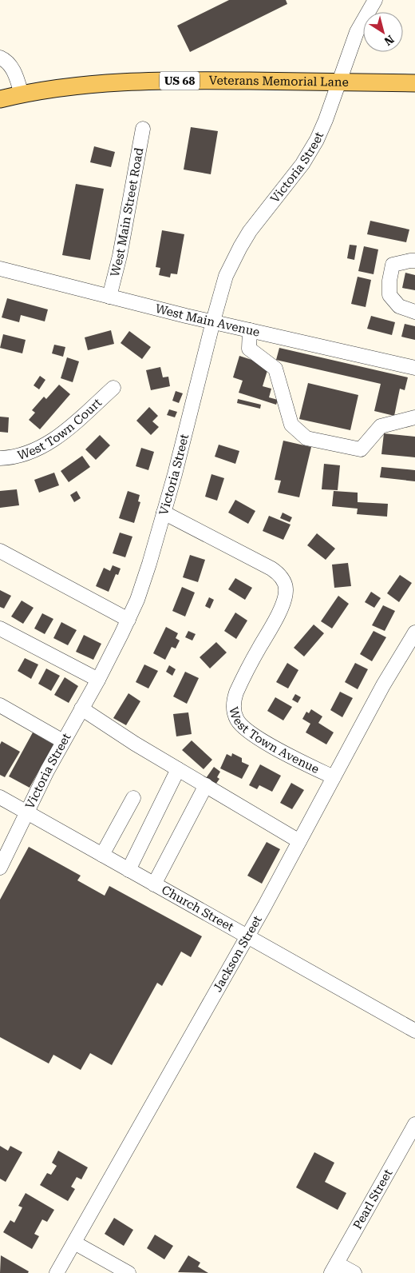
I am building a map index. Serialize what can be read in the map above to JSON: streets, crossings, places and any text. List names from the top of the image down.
{
  "streets": {
    "main road": ["US 68", "Veterans Memorial Lane"],
    "street": [
      "Victoria Street",
      "West Main Street Road",
      "West Main Avenue",
      "West Town Court",
      "West Town Avenue",
      "Church Street",
      "Jackson Street",
      "Pearl Street"
    ]
  },
  "crossings": [
    ["Veterans Memorial Lane", "Victoria Street"],
    ["Victoria Street", "West Main Avenue"],
    ["Victoria Street", "West Town Avenue"],
    ["Victoria Street", "Church Street"],
    ["West Main Street Road", "West Main Avenue"],
    ["West Town Avenue", "Jackson Street"],
    ["Church Street", "Jackson Street"]
  ],
  "north": "bottom right"
}
